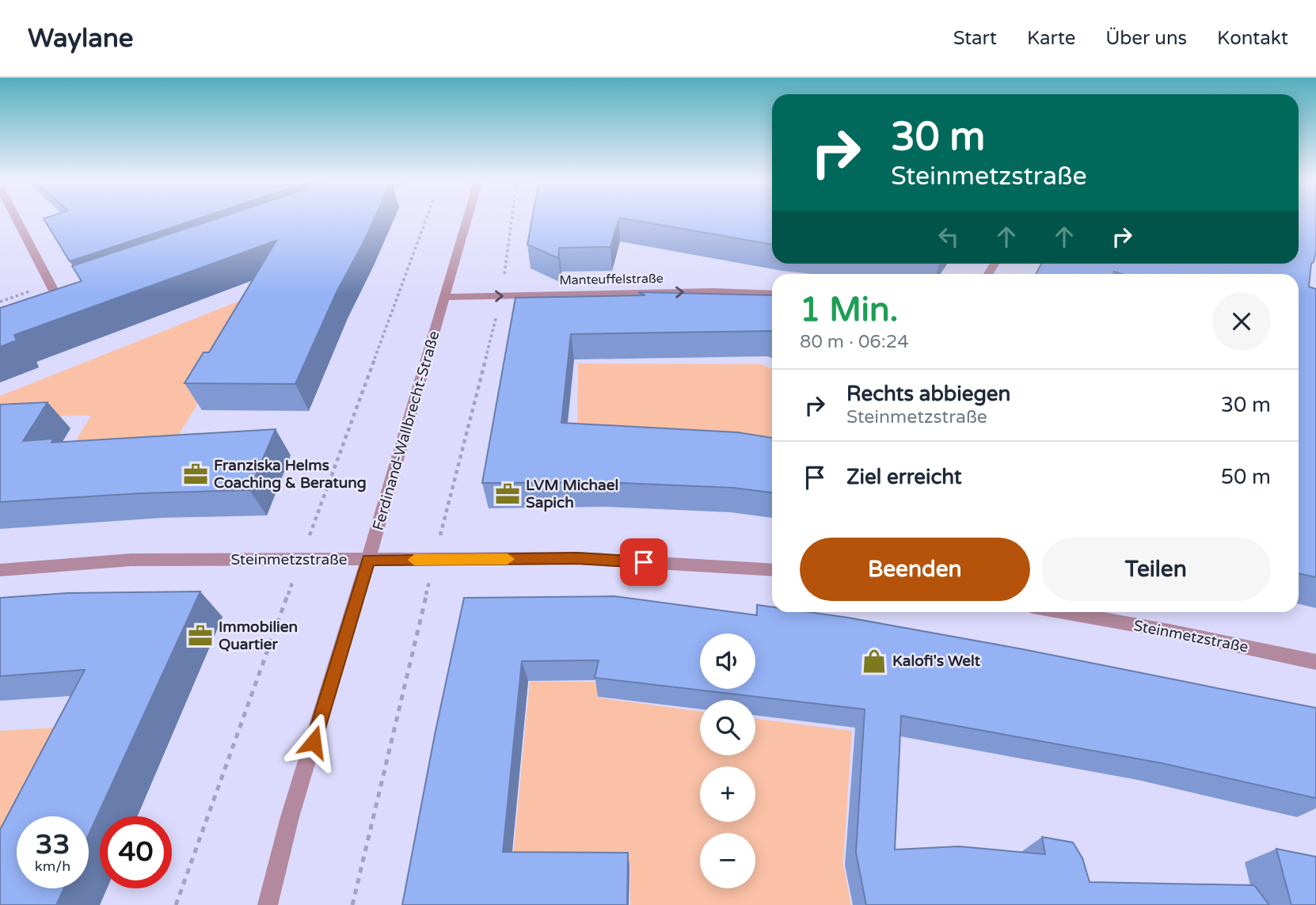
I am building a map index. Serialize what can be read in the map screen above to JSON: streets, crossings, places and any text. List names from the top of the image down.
{
  "streets": {
    "street": ["Manteuffelstraße", "Ferdinand-Wallbrecht-Straße", "Steinmetzstraße"]
  },
  "crossings": [
    ["Manteuffelstraße", "Ferdinand-Wallbrecht-Straße"],
    ["Ferdinand-Wallbrecht-Straße", "Steinmetzstraße"]
  ],
  "one_way": ["Manteuffelstraße"],
  "places": {
    "office": ["Franziska Helms Coaching & Beratung", "LVM Michael Sapich", "Immobilien Quartier"],
    "shop": ["Kalofi's Welt"]
  },
  "page": {
    "header": "Waylane",
    "nav": [
      "Start",
      "Karte",
      "Über uns",
      "Kontakt"
    ],
    "turn": ["30 m", "Steinmetzstraße"],
    "heading": ["1 Min.", "80 m · 06:24"],
    "list": [
      {
        "name": "Rechts abbiegen",
        "note": "Steinmetzstraße",
        "value": "30 m"
      },
      {
        "name": "Ziel erreicht",
        "value": "50 m"
      }
    ],
    "buttons": ["Beenden", "Teilen"],
    "map_buttons": ["+", "−"],
    "speed": "33 km/h",
    "limit": "40"
  }
}
